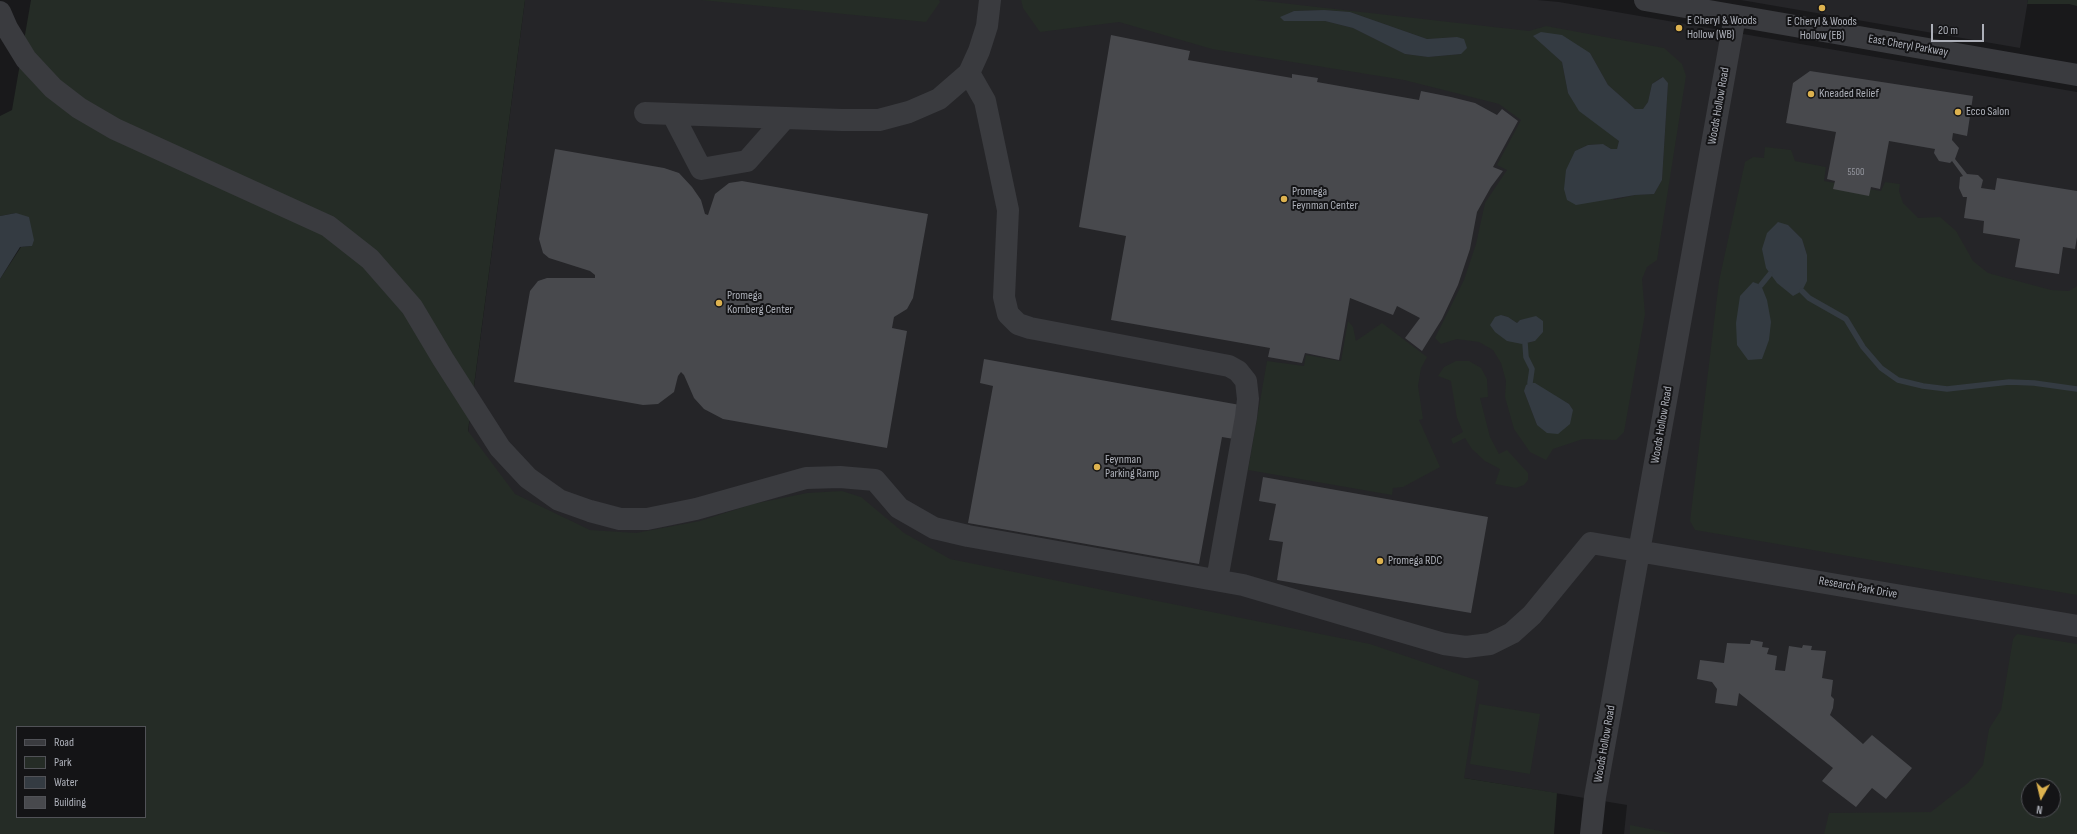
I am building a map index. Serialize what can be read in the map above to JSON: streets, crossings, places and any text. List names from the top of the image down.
{
  "streets": {
    "street": ["East Cheryl Parkway", "Woods Hollow Road", "Research Park Drive"]
  },
  "crossings": [
    ["East Cheryl Parkway", "Woods Hollow Road"],
    ["Woods Hollow Road", "Research Park Drive"]
  ],
  "places": [
    "E Cheryl & Woods Hollow (EB)",
    "E Cheryl & Woods Hollow (WB)",
    "Kneaded Relief",
    "Ecco Salon",
    "Promega Feynman Center",
    "Promega Kornberg Center",
    "Feynman Parking Ramp",
    "Promega RDC"
  ],
  "house_numbers": ["5500"],
  "legend": [
    "Road",
    "Park",
    "Water",
    "Building"
  ],
  "scale_bar": "20 m",
  "north": "bottom"
}
